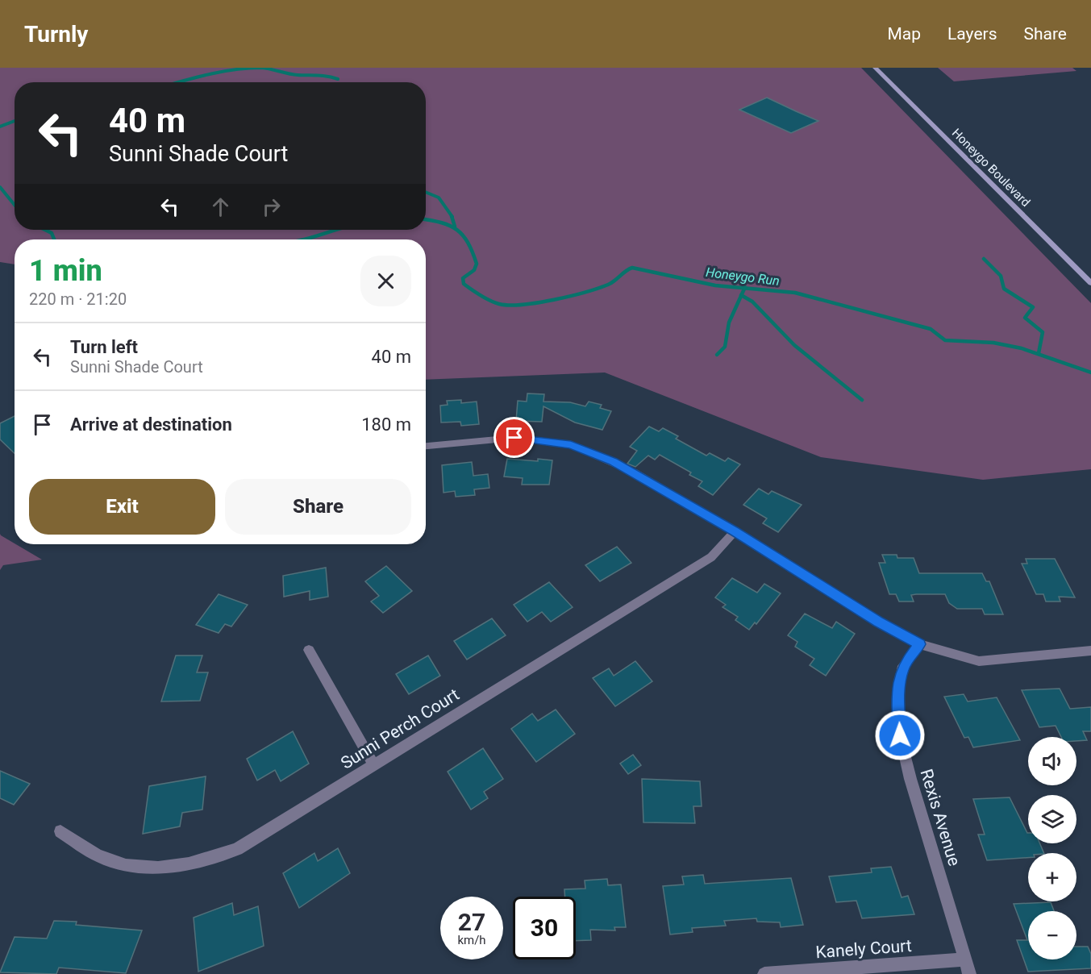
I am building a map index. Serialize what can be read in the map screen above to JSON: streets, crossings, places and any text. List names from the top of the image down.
{
  "streets": {
    "main road": ["Honeygo Boulevard"],
    "street": ["Sunni Perch Court", "Rexis Avenue", "Kanely Court"]
  },
  "crossings": [
    ["Rexis Avenue", "Kanely Court"]
  ],
  "water": ["Honeygo Run"],
  "page": {
    "header": "Turnly",
    "nav": ["Map", "Layers", "Share"],
    "turn": ["40 m", "Sunni Shade Court"],
    "heading": ["1 min", "220 m · 21:20"],
    "list": [
      {
        "name": "Turn left",
        "note": "Sunni Shade Court",
        "value": "40 m"
      },
      {
        "name": "Arrive at destination",
        "value": "180 m"
      }
    ],
    "buttons": ["Exit", "Share"],
    "map_buttons": ["+", "−"],
    "speed": "27 km/h",
    "limit": "30"
  }
}
